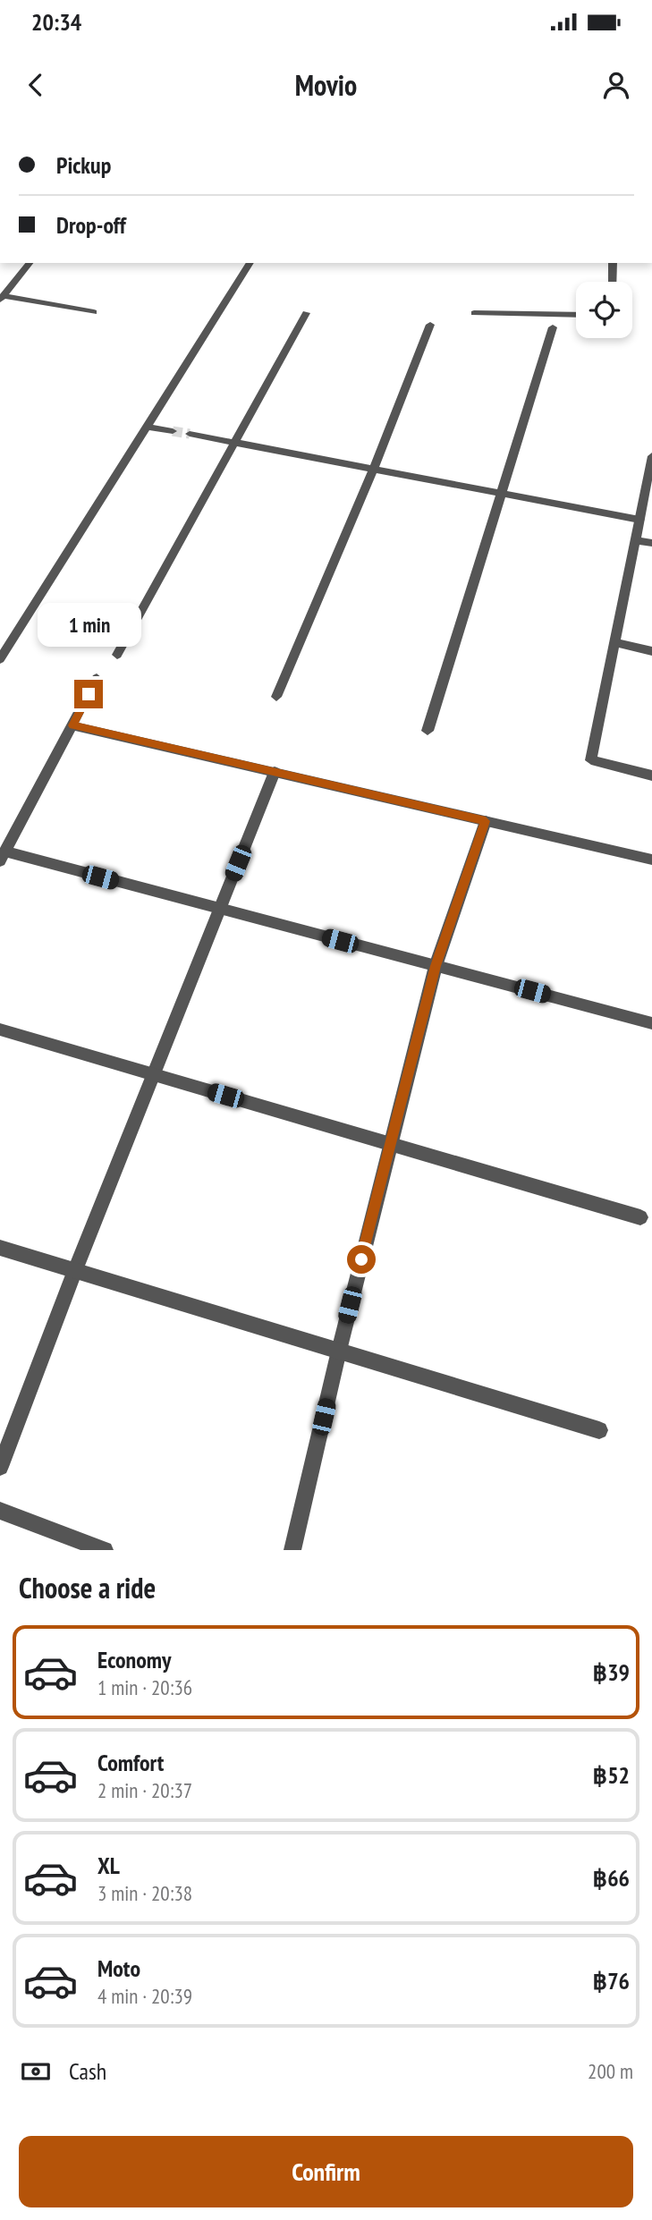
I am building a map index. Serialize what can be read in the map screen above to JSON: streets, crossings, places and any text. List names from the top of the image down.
{
  "page": {
    "status": "20:34",
    "header": "Movio",
    "banner": ["Pickup", "Drop-off"],
    "bubble": "1 min",
    "heading": "Choose a ride",
    "list": [
      {
        "name": "Economy",
        "note": "1 min · 20:36",
        "value": "฿39"
      },
      {
        "name": "Comfort",
        "note": "2 min · 20:37",
        "value": "฿52"
      },
      {
        "name": "XL",
        "note": "3 min · 20:38",
        "value": "฿66"
      },
      {
        "name": "Moto",
        "note": "4 min · 20:39",
        "value": "฿76"
      }
    ],
    "pay": ["Cash", "200 m"],
    "buttons": "Confirm"
  }
}
